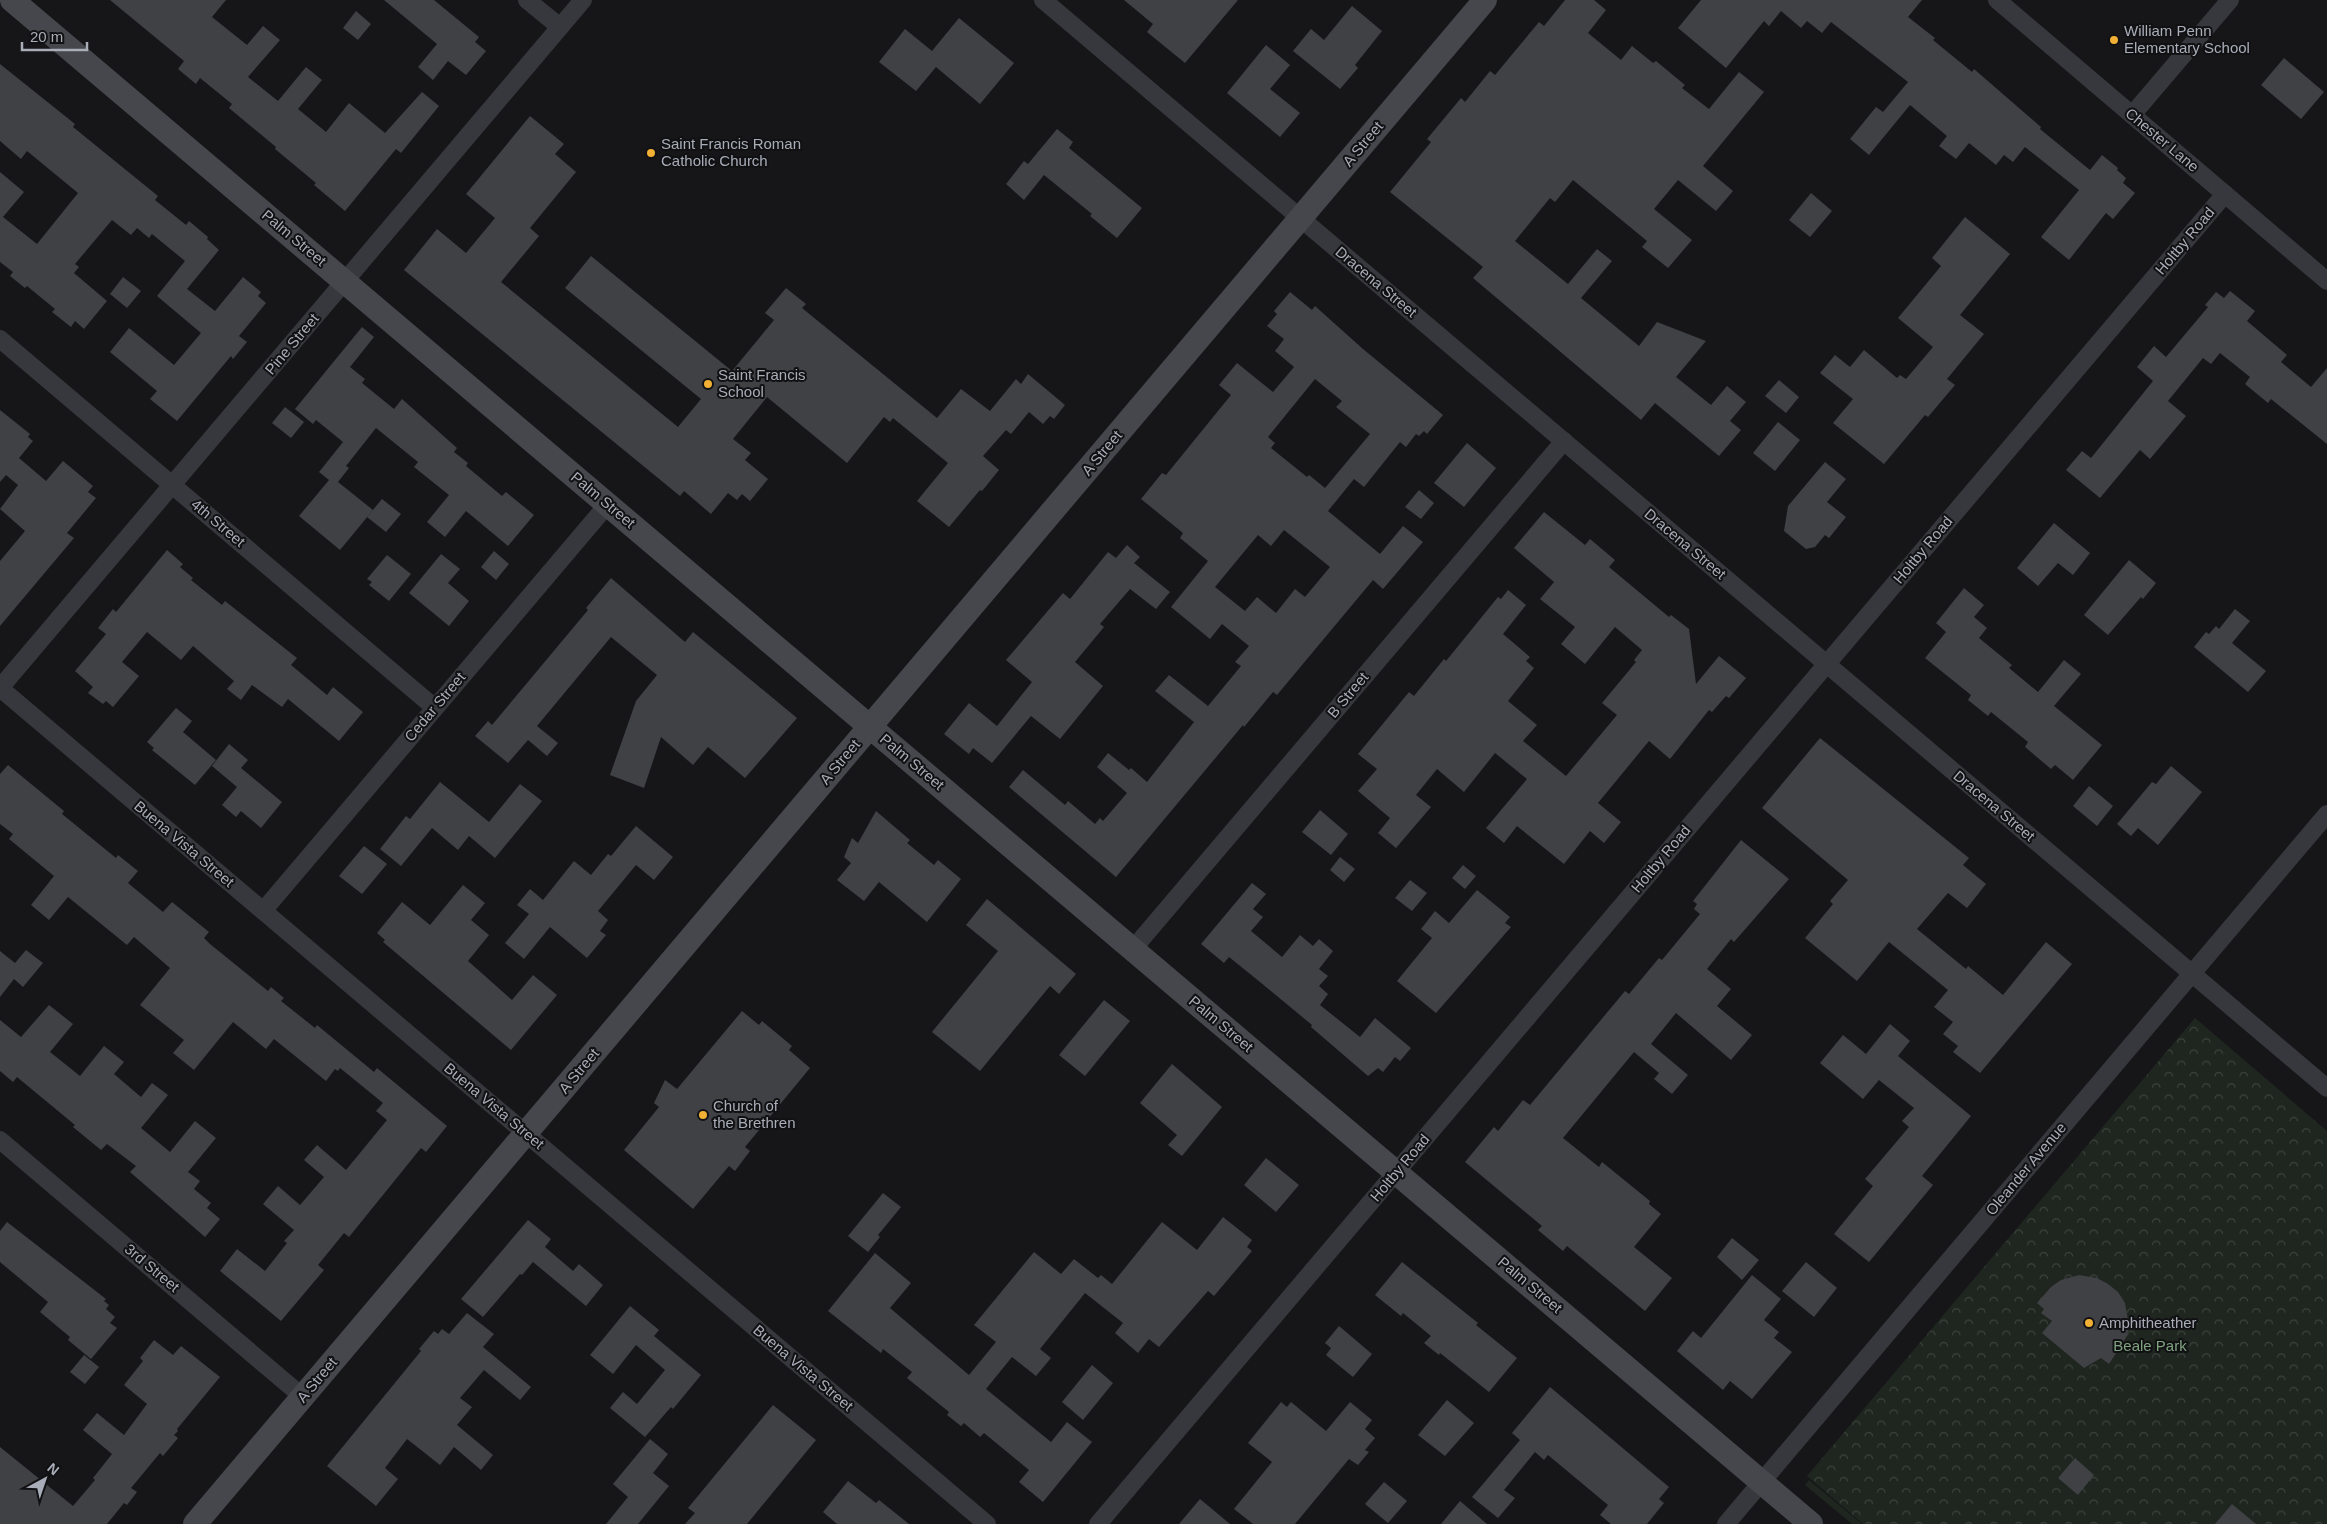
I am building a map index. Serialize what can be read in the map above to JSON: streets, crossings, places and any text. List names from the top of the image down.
{
  "streets": {
    "street": [
      "Chester Lane",
      "A Street",
      "Palm Street",
      "Holtby Road",
      "Dracena Street",
      "Pine Street",
      "4th Street",
      "B Street",
      "Cedar Street",
      "Buena Vista Street",
      "Oleander Avenue",
      "3rd Street"
    ]
  },
  "crossings": [
    ["Chester Lane", "Holtby Road"],
    ["A Street", "Palm Street"],
    ["A Street", "Dracena Street"],
    ["A Street", "Buena Vista Street"],
    ["A Street", "3rd Street"],
    ["Palm Street", "Holtby Road"],
    ["Palm Street", "Pine Street"],
    ["Palm Street", "B Street"],
    ["Palm Street", "Cedar Street"],
    ["Palm Street", "Oleander Avenue"],
    ["Holtby Road", "Dracena Street"],
    ["Dracena Street", "B Street"],
    ["Dracena Street", "Oleander Avenue"],
    ["Pine Street", "4th Street"],
    ["Pine Street", "Buena Vista Street"],
    ["4th Street", "Cedar Street"],
    ["Cedar Street", "Buena Vista Street"]
  ],
  "parks": ["Beale Park"],
  "places": [
    "William Penn Elementary School",
    "Saint Francis Roman Catholic Church",
    "Saint Francis School",
    "Church of the Brethren",
    "Amphitheather"
  ],
  "scale_bar": "20 m",
  "north": "top right"
}
